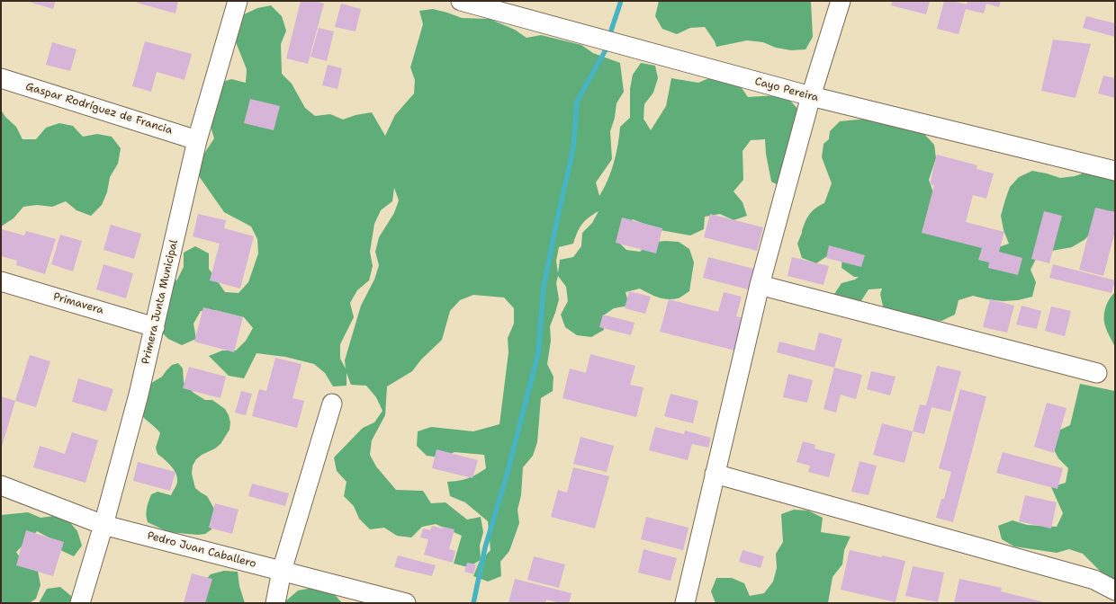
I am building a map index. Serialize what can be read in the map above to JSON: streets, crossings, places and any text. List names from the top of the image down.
{
  "streets": {
    "street": [
      "Cayo Pereira",
      "Gaspar Rodríguez de Francia",
      "Primera Junta Municipal",
      "Primavera",
      "Pedro Juan Caballero"
    ]
  },
  "crossings": [
    ["Gaspar Rodríguez de Francia", "Primera Junta Municipal"],
    ["Primera Junta Municipal", "Primavera"],
    ["Primera Junta Municipal", "Pedro Juan Caballero"]
  ]
}
